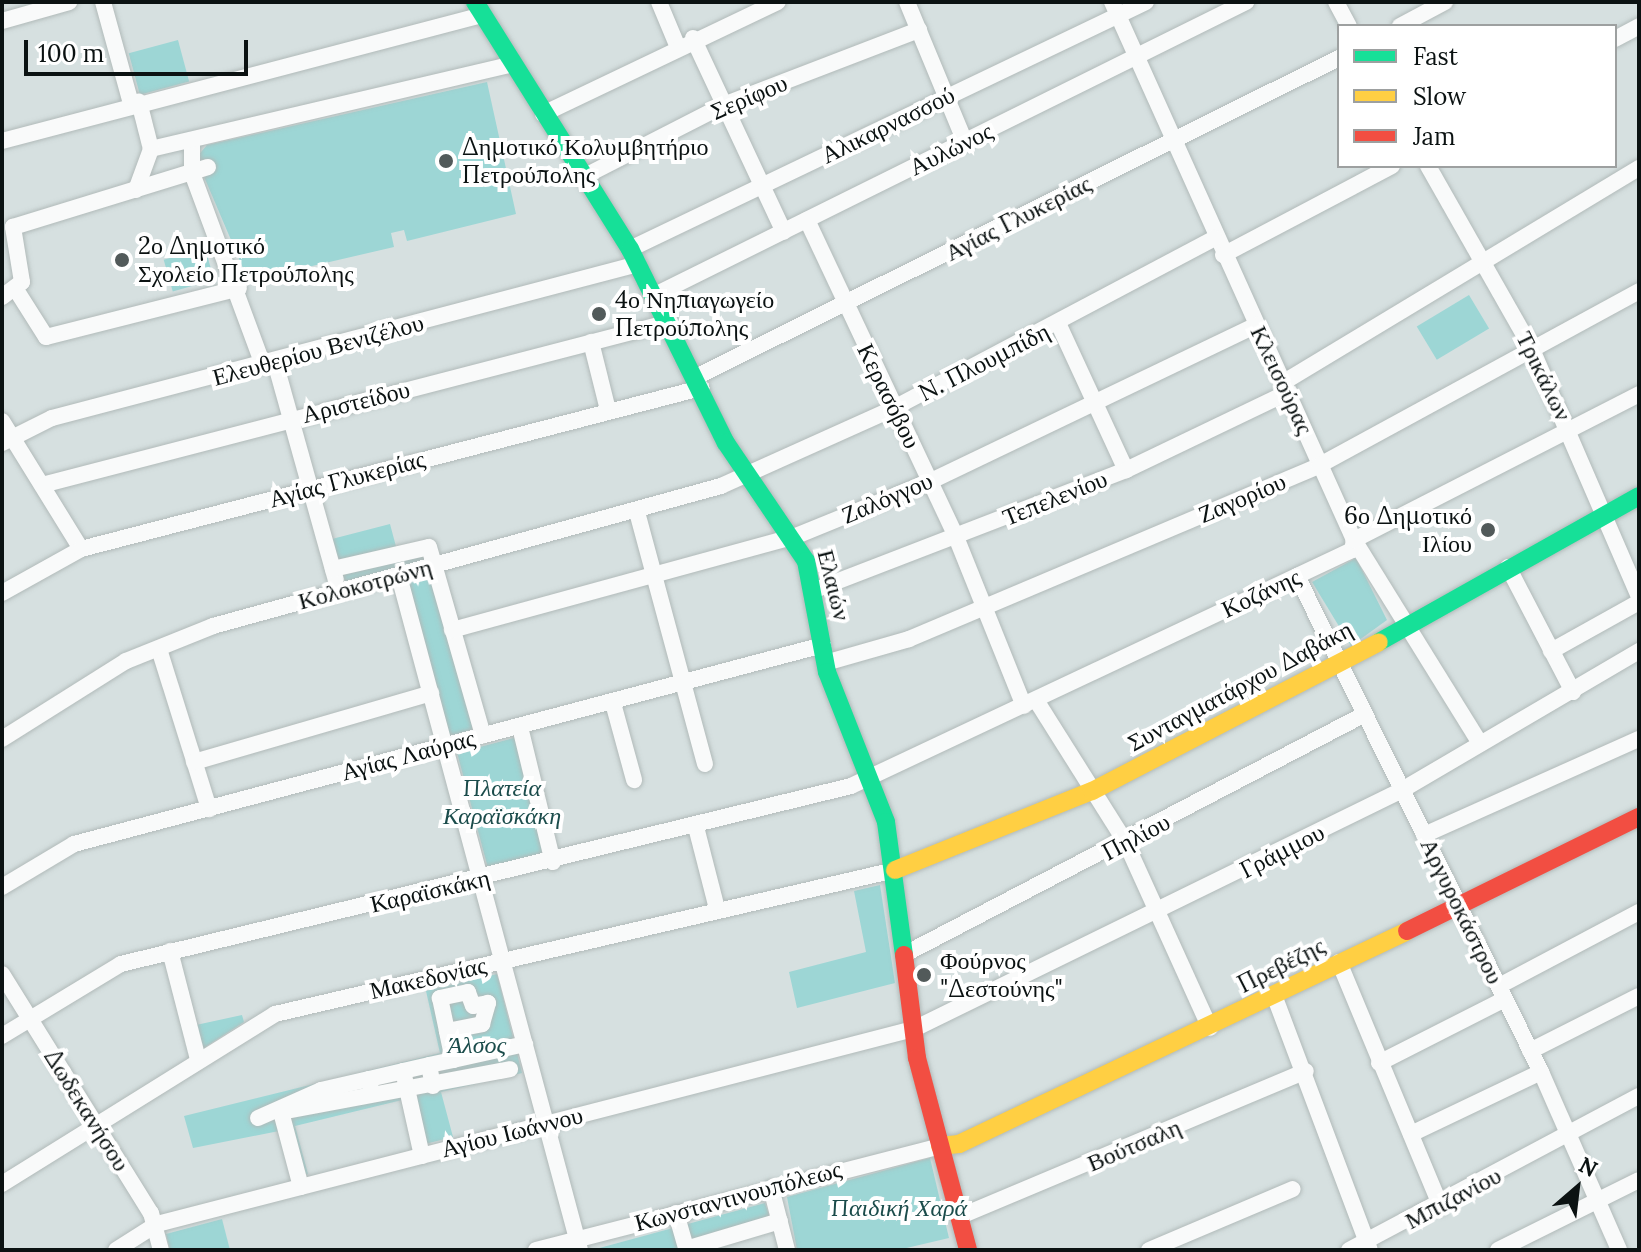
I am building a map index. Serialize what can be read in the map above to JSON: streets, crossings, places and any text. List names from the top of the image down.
{
  "streets": {
    "street": [
      "Σερίφου",
      "Αλικαρνασσού",
      "Αυλώνος",
      "Αγίας Γλυκερίας",
      "Ελευθερίου Βενιζέλου",
      "N. Πλουμπίδη",
      "Τρικάλων",
      "Κλεισούρας",
      "Κερασόβου",
      "Αριστείδου",
      "Ζαλόγγου",
      "Τεπελενίου",
      "Ζαγορίου",
      "Κολοκοτρώνη",
      "Ελαιών",
      "Κοζάνης",
      "Συνταγματάρχου Δαβάκη",
      "Αγίας Λαύρας",
      "Πηλίου",
      "Γράμμου",
      "Καραϊσκάκη",
      "Αργυροκάστρου",
      "Πρεβέζης",
      "Μακεδονίας",
      "Δωδεκανήσου",
      "Αγίου Ιωάννου",
      "Βούτσαλη",
      "Κωνσταντινουπόλεως",
      "Μπιζανίου"
    ]
  },
  "crossings": [
    ["Σερίφου", "Ελαιών"],
    ["Αλικαρνασσού", "Ελευθερίου Βενιζέλου"],
    ["Αλικαρνασσού", "Κλεισούρας"],
    ["Αλικαρνασσού", "Ελαιών"],
    ["Αυλώνος", "Κλεισούρας"],
    ["Αυλώνος", "Κερασόβου"],
    ["Αυλώνος", "Ελαιών"],
    ["Αγίας Γλυκερίας", "Κλεισούρας"],
    ["Αγίας Γλυκερίας", "Κερασόβου"],
    ["Αγίας Γλυκερίας", "Ελαιών"],
    ["Ελευθερίου Βενιζέλου", "Ελαιών"],
    ["N. Πλουμπίδη", "Κλεισούρας"],
    ["N. Πλουμπίδη", "Κερασόβου"],
    ["N. Πλουμπίδη", "Κολοκοτρώνη"],
    ["N. Πλουμπίδη", "Ελαιών"],
    ["Τρικάλων", "Τεπελενίου"],
    ["Τρικάλων", "Ζαγορίου"],
    ["Τρικάλων", "Κοζάνης"],
    ["Τρικάλων", "Συνταγματάρχου Δαβάκη"],
    ["Κλεισούρας", "Ζαλόγγου"],
    ["Κλεισούρας", "Τεπελενίου"],
    ["Κλεισούρας", "Ζαγορίου"],
    ["Κλεισούρας", "Κοζάνης"],
    ["Κλεισούρας", "Συνταγματάρχου Δαβάκη"],
    ["Κλεισούρας", "Γράμμου"],
    ["Κερασόβου", "Ζαλόγγου"],
    ["Κερασόβου", "Τεπελενίου"],
    ["Κερασόβου", "Ζαγορίου"],
    ["Κερασόβου", "Κοζάνης"],
    ["Κερασόβου", "Συνταγματάρχου Δαβάκη"],
    ["Κερασόβου", "Πηλίου"],
    ["Κερασόβου", "Γράμμου"],
    ["Κερασόβου", "Πρεβέζης"],
    ["Αριστείδου", "Ελαιών"],
    ["Ζαλόγγου", "Ελαιών"],
    ["Τεπελενίου", "Ελαιών"],
    ["Ζαγορίου", "Ελαιών"],
    ["Ζαγορίου", "Αγίας Λαύρας"],
    ["Κολοκοτρώνη", "Ελαιών"],
    ["Ελαιών", "Κοζάνης"],
    ["Ελαιών", "Συνταγματάρχου Δαβάκη"],
    ["Ελαιών", "Αγίας Λαύρας"],
    ["Ελαιών", "Πηλίου"],
    ["Ελαιών", "Γράμμου"],
    ["Ελαιών", "Καραϊσκάκη"],
    ["Ελαιών", "Πρεβέζης"],
    ["Ελαιών", "Μακεδονίας"],
    ["Ελαιών", "Αγίου Ιωάννου"],
    ["Ελαιών", "Βούτσαλη"],
    ["Ελαιών", "Κωνσταντινουπόλεως"],
    ["Κοζάνης", "Καραϊσκάκη"],
    ["Κοζάνης", "Αργυροκάστρου"],
    ["Συνταγματάρχου Δαβάκη", "Αργυροκάστρου"],
    ["Συνταγματάρχου Δαβάκη", "Μακεδονίας"],
    ["Πηλίου", "Αργυροκάστρου"],
    ["Γράμμου", "Αργυροκάστρου"],
    ["Γράμμου", "Αγίου Ιωάννου"],
    ["Καραϊσκάκη", "Δωδεκανήσου"],
    ["Αργυροκάστρου", "Πρεβέζης"],
    ["Αργυροκάστρου", "Μπιζανίου"],
    ["Πρεβέζης", "Κωνσταντινουπόλεως"],
    ["Μακεδονίας", "Δωδεκανήσου"],
    ["Δωδεκανήσου", "Αγίου Ιωάννου"]
  ],
  "parks": ["Πλατεία Καραϊσκάκη", "Άλσος", "Παιδική Χαρά"],
  "places": [
    "Δημοτικό Κολυμβητήριο Πετρούπολης",
    "2ο Δημοτικό Σχολείο Πετρούπολης",
    "4ο Νηπιαγωγείο Πετρούπολης",
    "6ο Δημοτικό Ιλίου",
    "Φούρνος \"Δεστούνης\""
  ],
  "legend": ["Fast", "Slow", "Jam"],
  "scale_bar": "100 m",
  "north": "top right"
}
